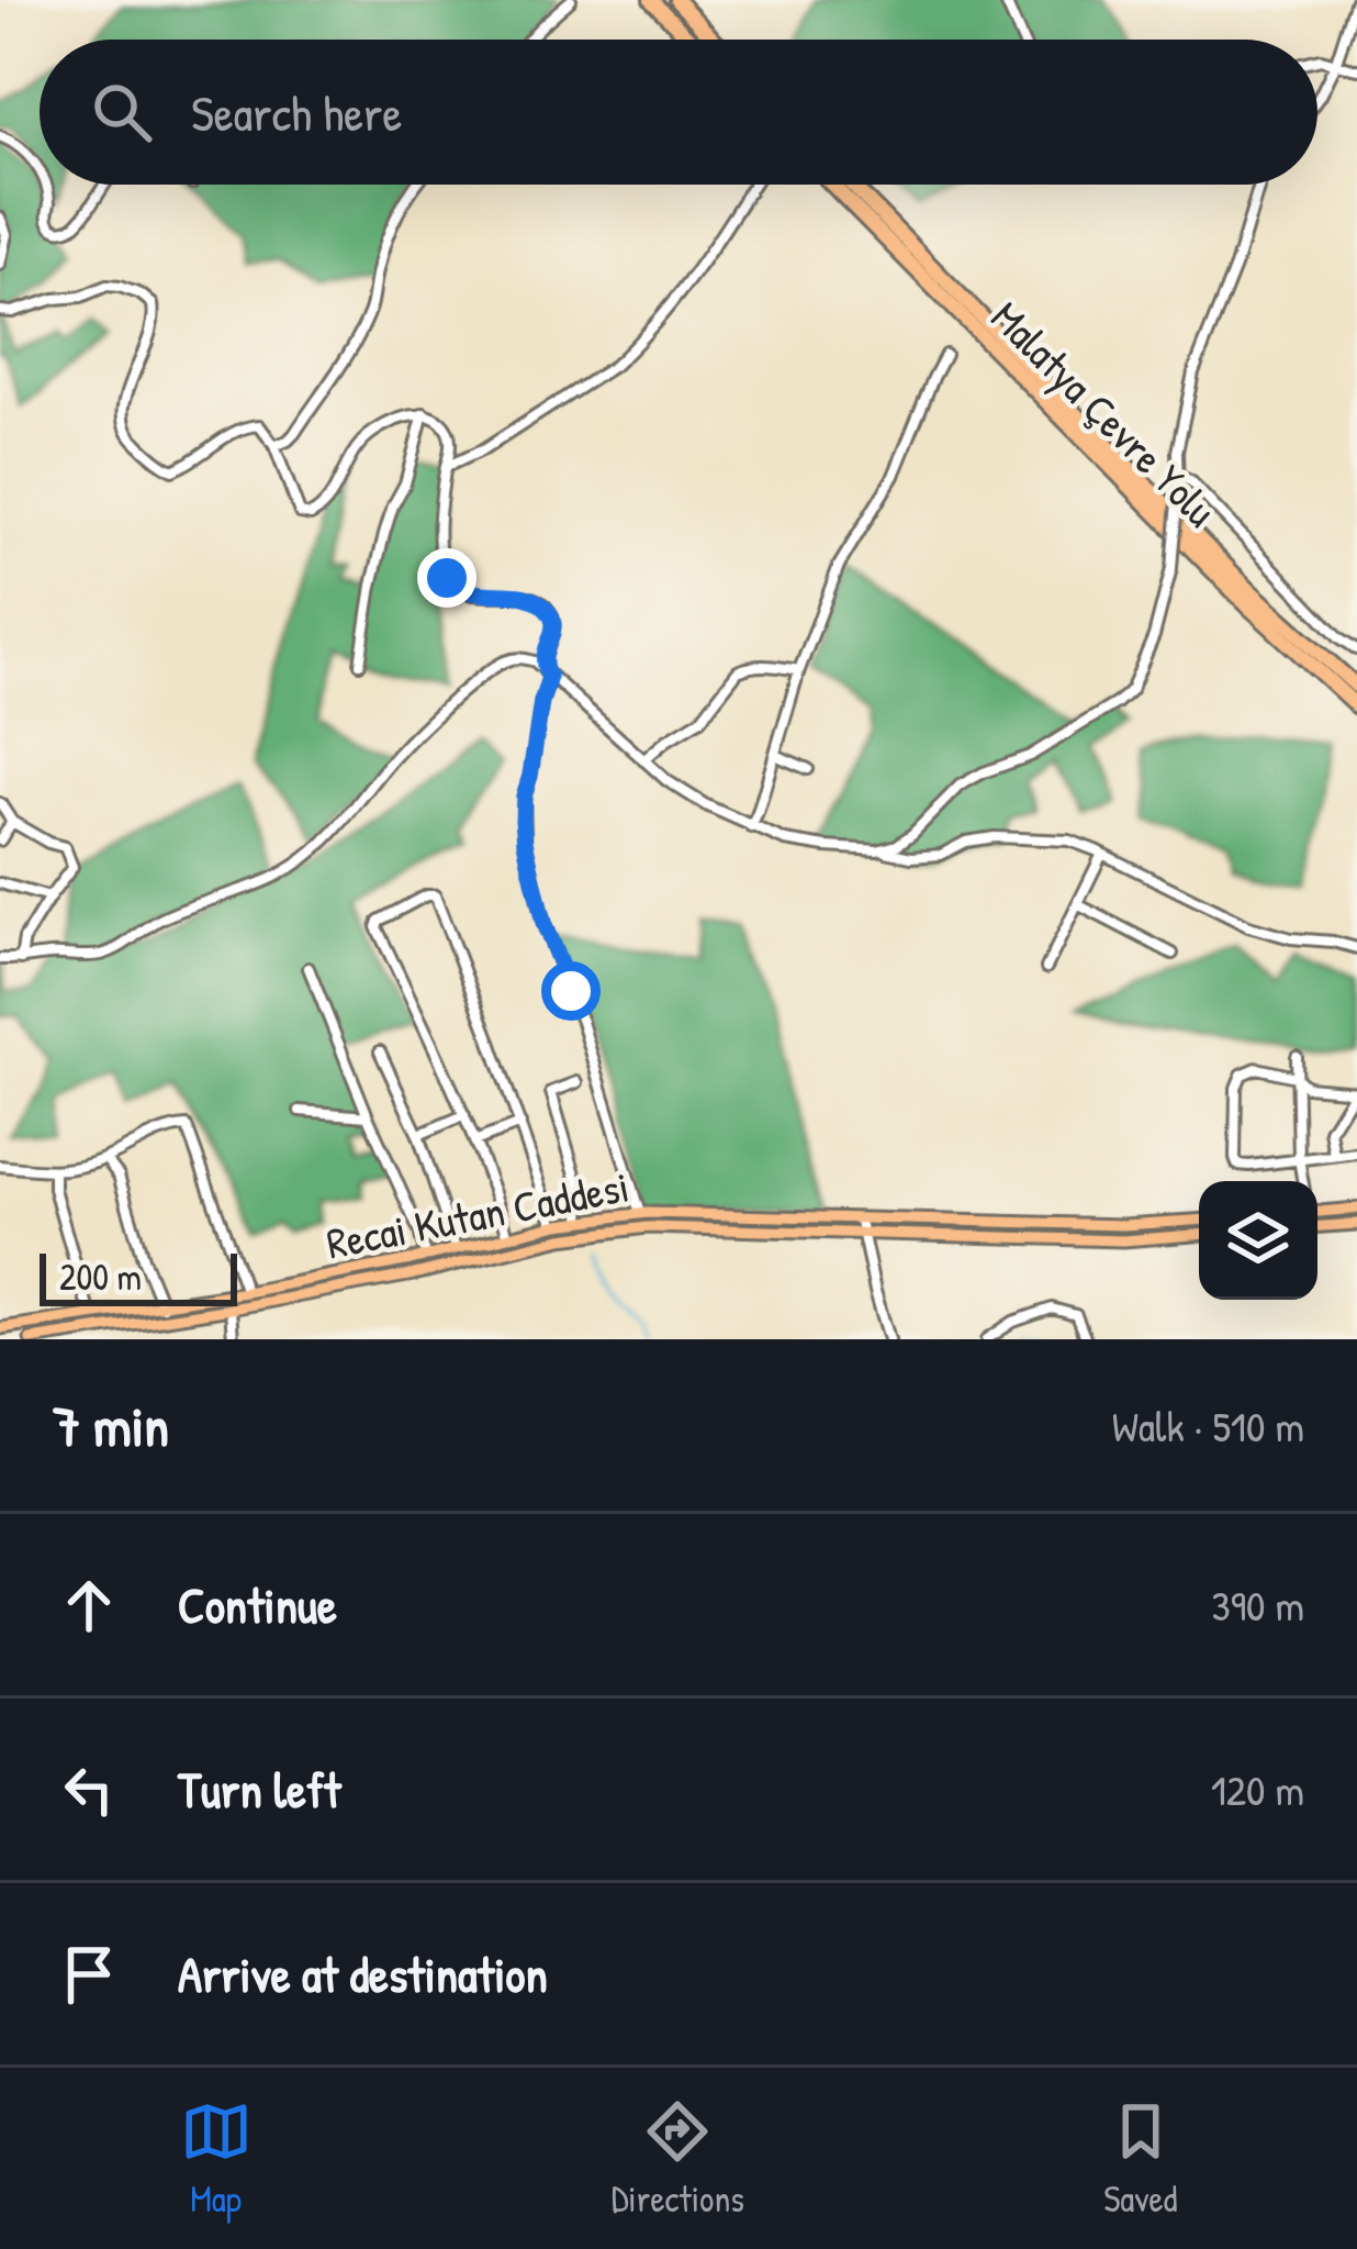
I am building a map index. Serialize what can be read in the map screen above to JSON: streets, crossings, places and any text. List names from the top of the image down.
{
  "streets": {
    "highway": ["Malatya Çevre Yolu"],
    "main road": ["Recai Kutan Caddesi"]
  },
  "scale_bar": "200 m",
  "page": {
    "search": "Search here",
    "scale": "200 m",
    "heading": ["7 min", "Walk · 510 m"],
    "list": [
      ["Continue", "390 m"],
      ["Turn left", "120 m"],
      "Arrive at destination"
    ],
    "nav": ["Map", "Directions", "Saved"]
  }
}
